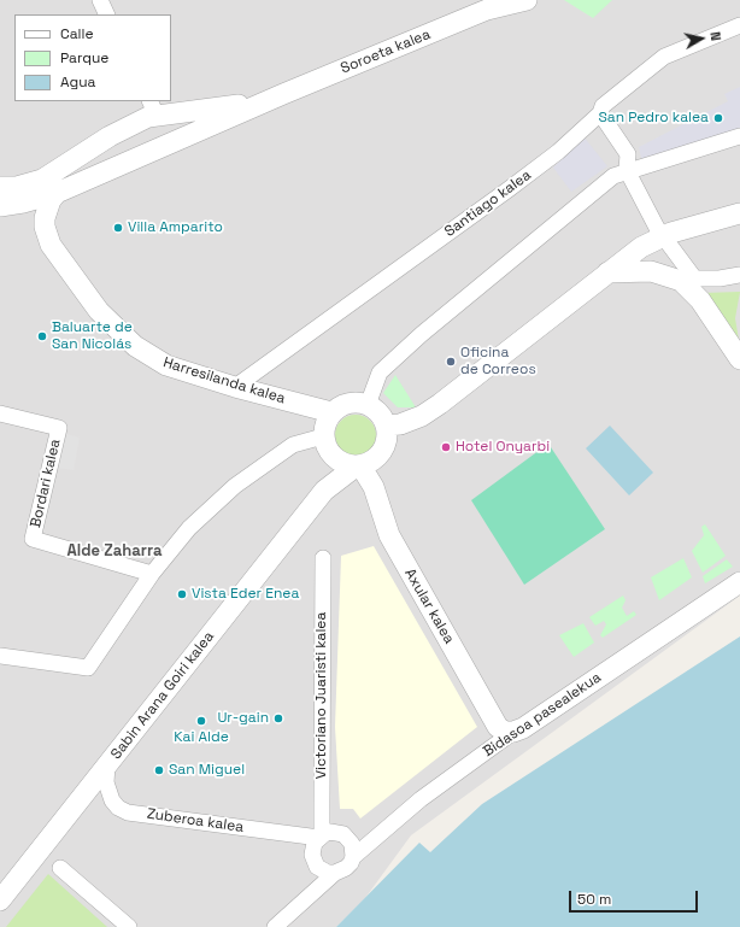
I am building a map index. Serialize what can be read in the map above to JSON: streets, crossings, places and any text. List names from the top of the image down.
{
  "streets": {
    "street": [
      "Soroeta kalea",
      "Santiago kalea",
      "Harresilanda kalea",
      "Bordari kalea",
      "Axular kalea",
      "Sabin Arana Goiri kalea",
      "Victoriano Juaristi kalea",
      "Bidasoa pasealekua",
      "Zuberoa kalea"
    ]
  },
  "crossings": [
    ["Soroeta kalea", "Harresilanda kalea"],
    ["Santiago kalea", "Harresilanda kalea"],
    ["Harresilanda kalea", "Axular kalea"],
    ["Harresilanda kalea", "Sabin Arana Goiri kalea"],
    ["Axular kalea", "Sabin Arana Goiri kalea"],
    ["Axular kalea", "Bidasoa pasealekua"],
    ["Sabin Arana Goiri kalea", "Zuberoa kalea"],
    ["Victoriano Juaristi kalea", "Bidasoa pasealekua"],
    ["Victoriano Juaristi kalea", "Zuberoa kalea"],
    ["Bidasoa pasealekua", "Zuberoa kalea"]
  ],
  "districts": ["Alde Zaharra"],
  "places": [
    "San Pedro kalea",
    "Villa Amparito",
    "Baluarte de San Nicolás",
    "Oficina de Correos",
    "Hotel Onyarbi",
    "Vista Eder Enea",
    "Ur-gain",
    "Kai Alde",
    "San Miguel"
  ],
  "legend": ["Calle", "Parque", "Agua"],
  "scale_bar": "50 m",
  "north": "right"
}
